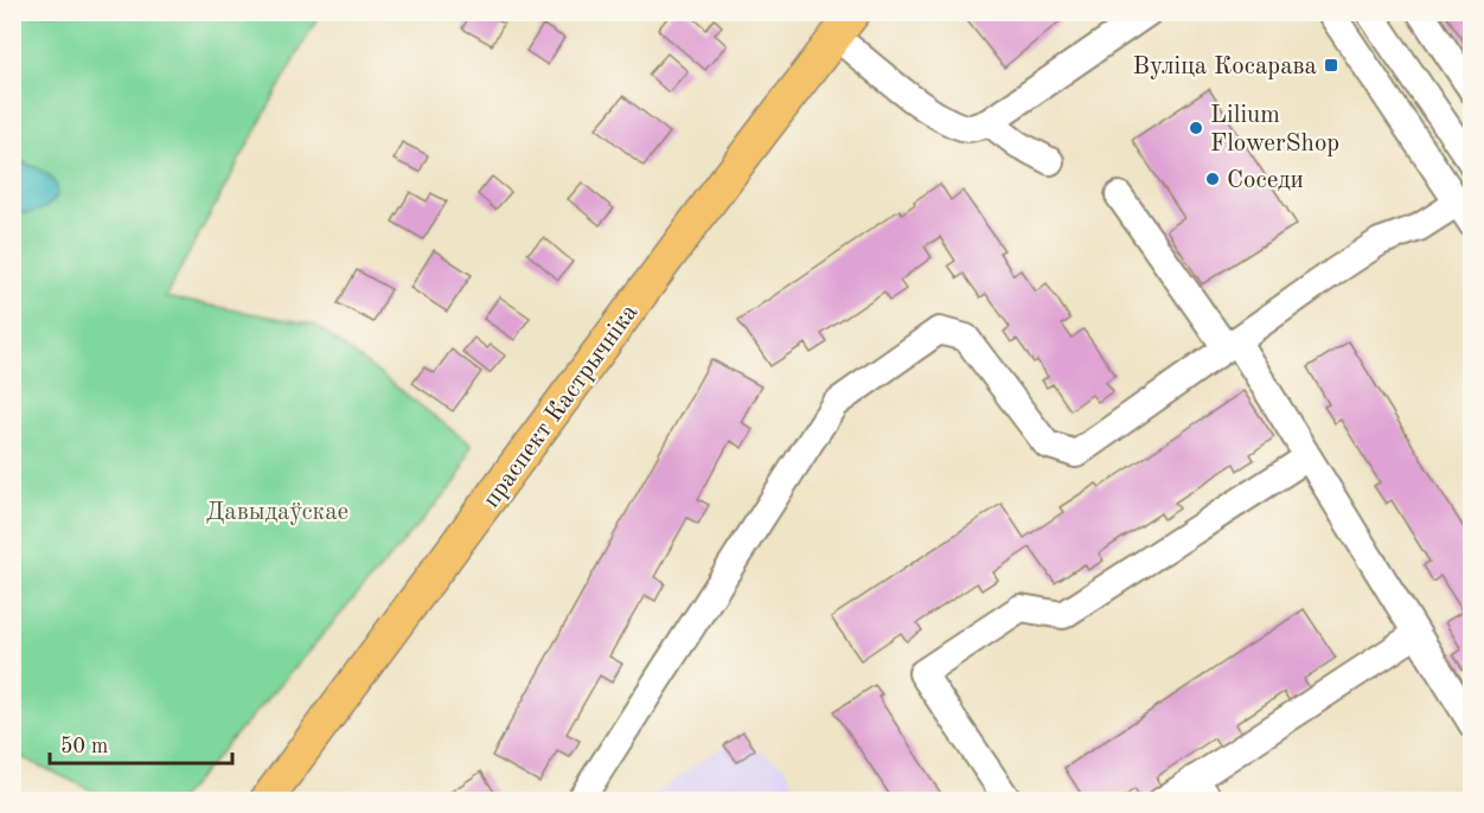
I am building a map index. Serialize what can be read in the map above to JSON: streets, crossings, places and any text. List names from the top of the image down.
{
  "streets": {
    "main road": ["праспект Кастрычніка"]
  },
  "parks": ["Давыдаўскае"],
  "places": {
    "transit": ["Вуліца Косарава"],
    "other": ["Lilium FlowerShop", "Соседи"]
  },
  "scale_bar": "50 m"
}
